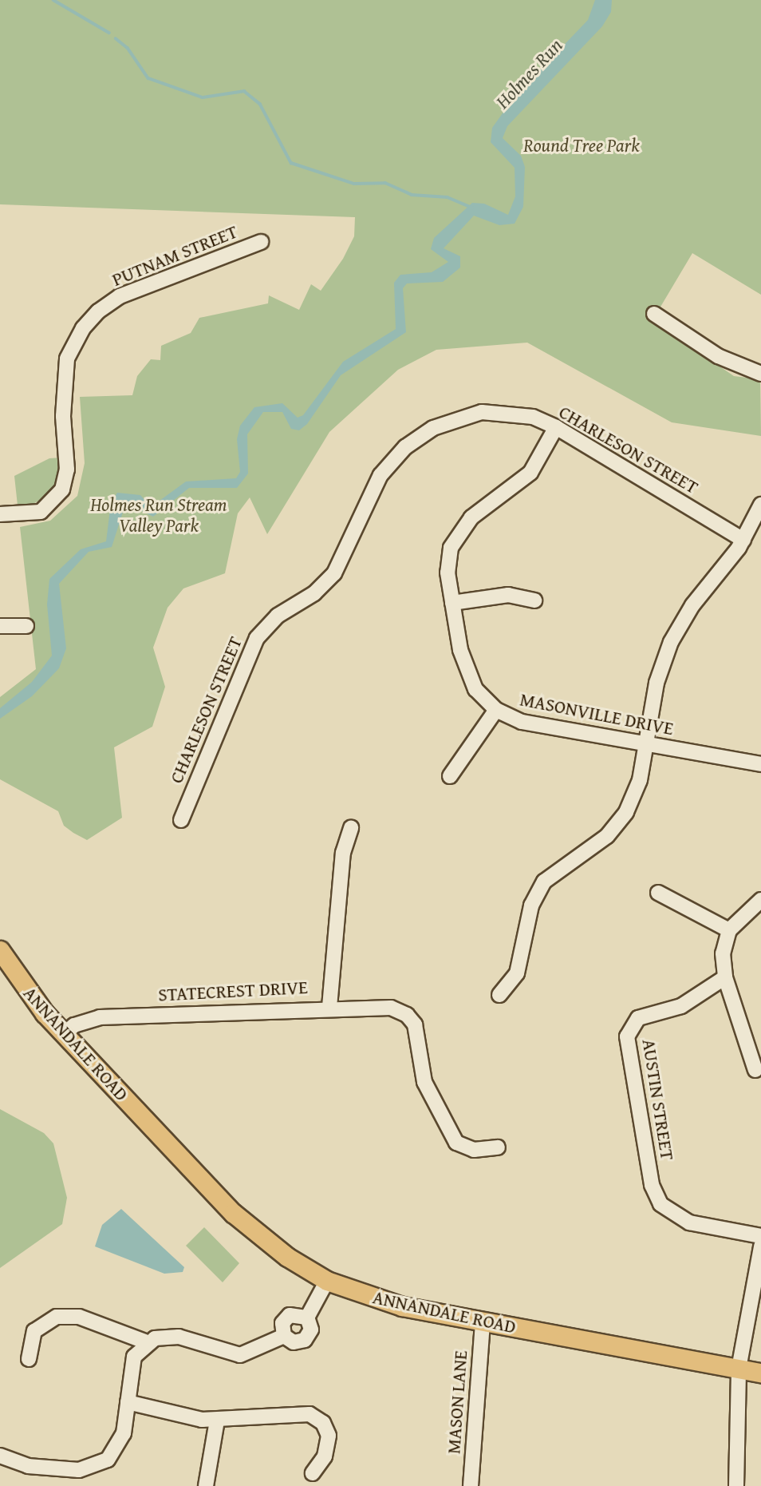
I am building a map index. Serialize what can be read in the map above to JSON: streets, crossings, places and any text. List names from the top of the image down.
{
  "streets": {
    "main road": ["ANNANDALE ROAD"],
    "street": [
      "PUTNAM STREET",
      "CHARLESON STREET",
      "MASONVILLE DRIVE",
      "STATECREST DRIVE",
      "AUSTIN STREET",
      "MASON LANE"
    ]
  },
  "crossings": [
    ["CHARLESON STREET", "MASONVILLE DRIVE"],
    ["STATECREST DRIVE", "ANNANDALE ROAD"],
    ["ANNANDALE ROAD", "MASON LANE"]
  ],
  "water": ["Holmes Run"],
  "parks": ["Round Tree Park", "Holmes Run Stream Valley Park"]
}
